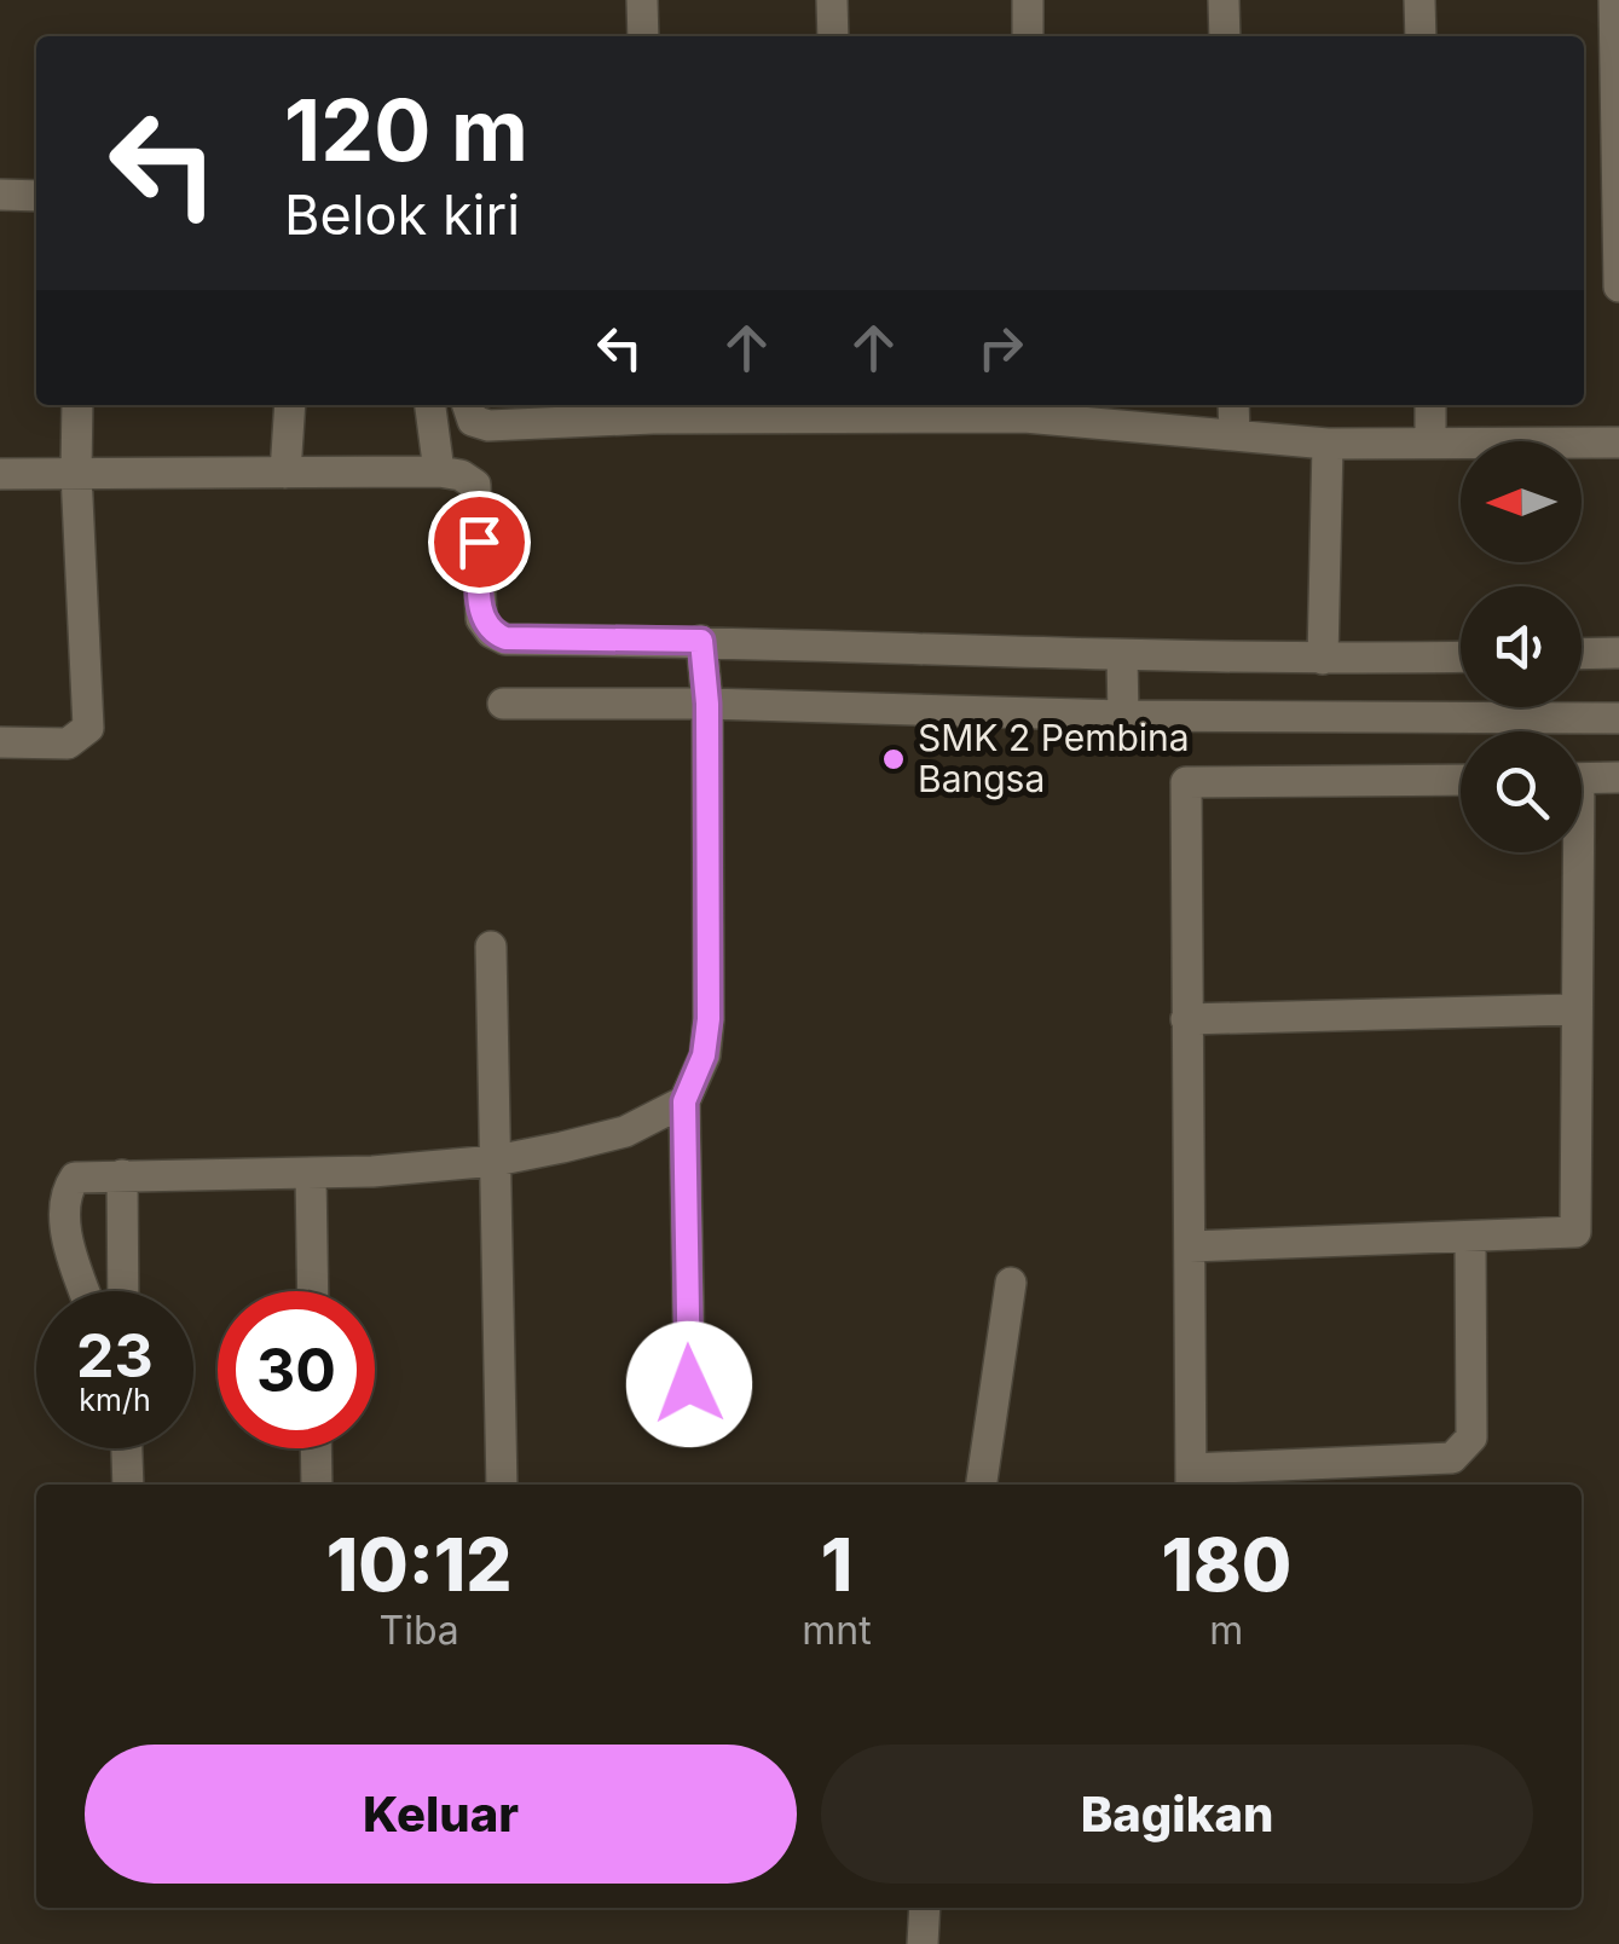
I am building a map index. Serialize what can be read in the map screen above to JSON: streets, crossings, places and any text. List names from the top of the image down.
{
  "places": ["SMK 2 Pembina Bangsa"],
  "north": "left",
  "page": {
    "turn": ["120 m", "Belok kiri"],
    "speed": "23 km/h",
    "limit": "30",
    "eta": [
      "10:12",
      "Tiba",
      "1",
      "mnt",
      "180",
      "m"
    ],
    "buttons": ["Keluar", "Bagikan"]
  }
}
